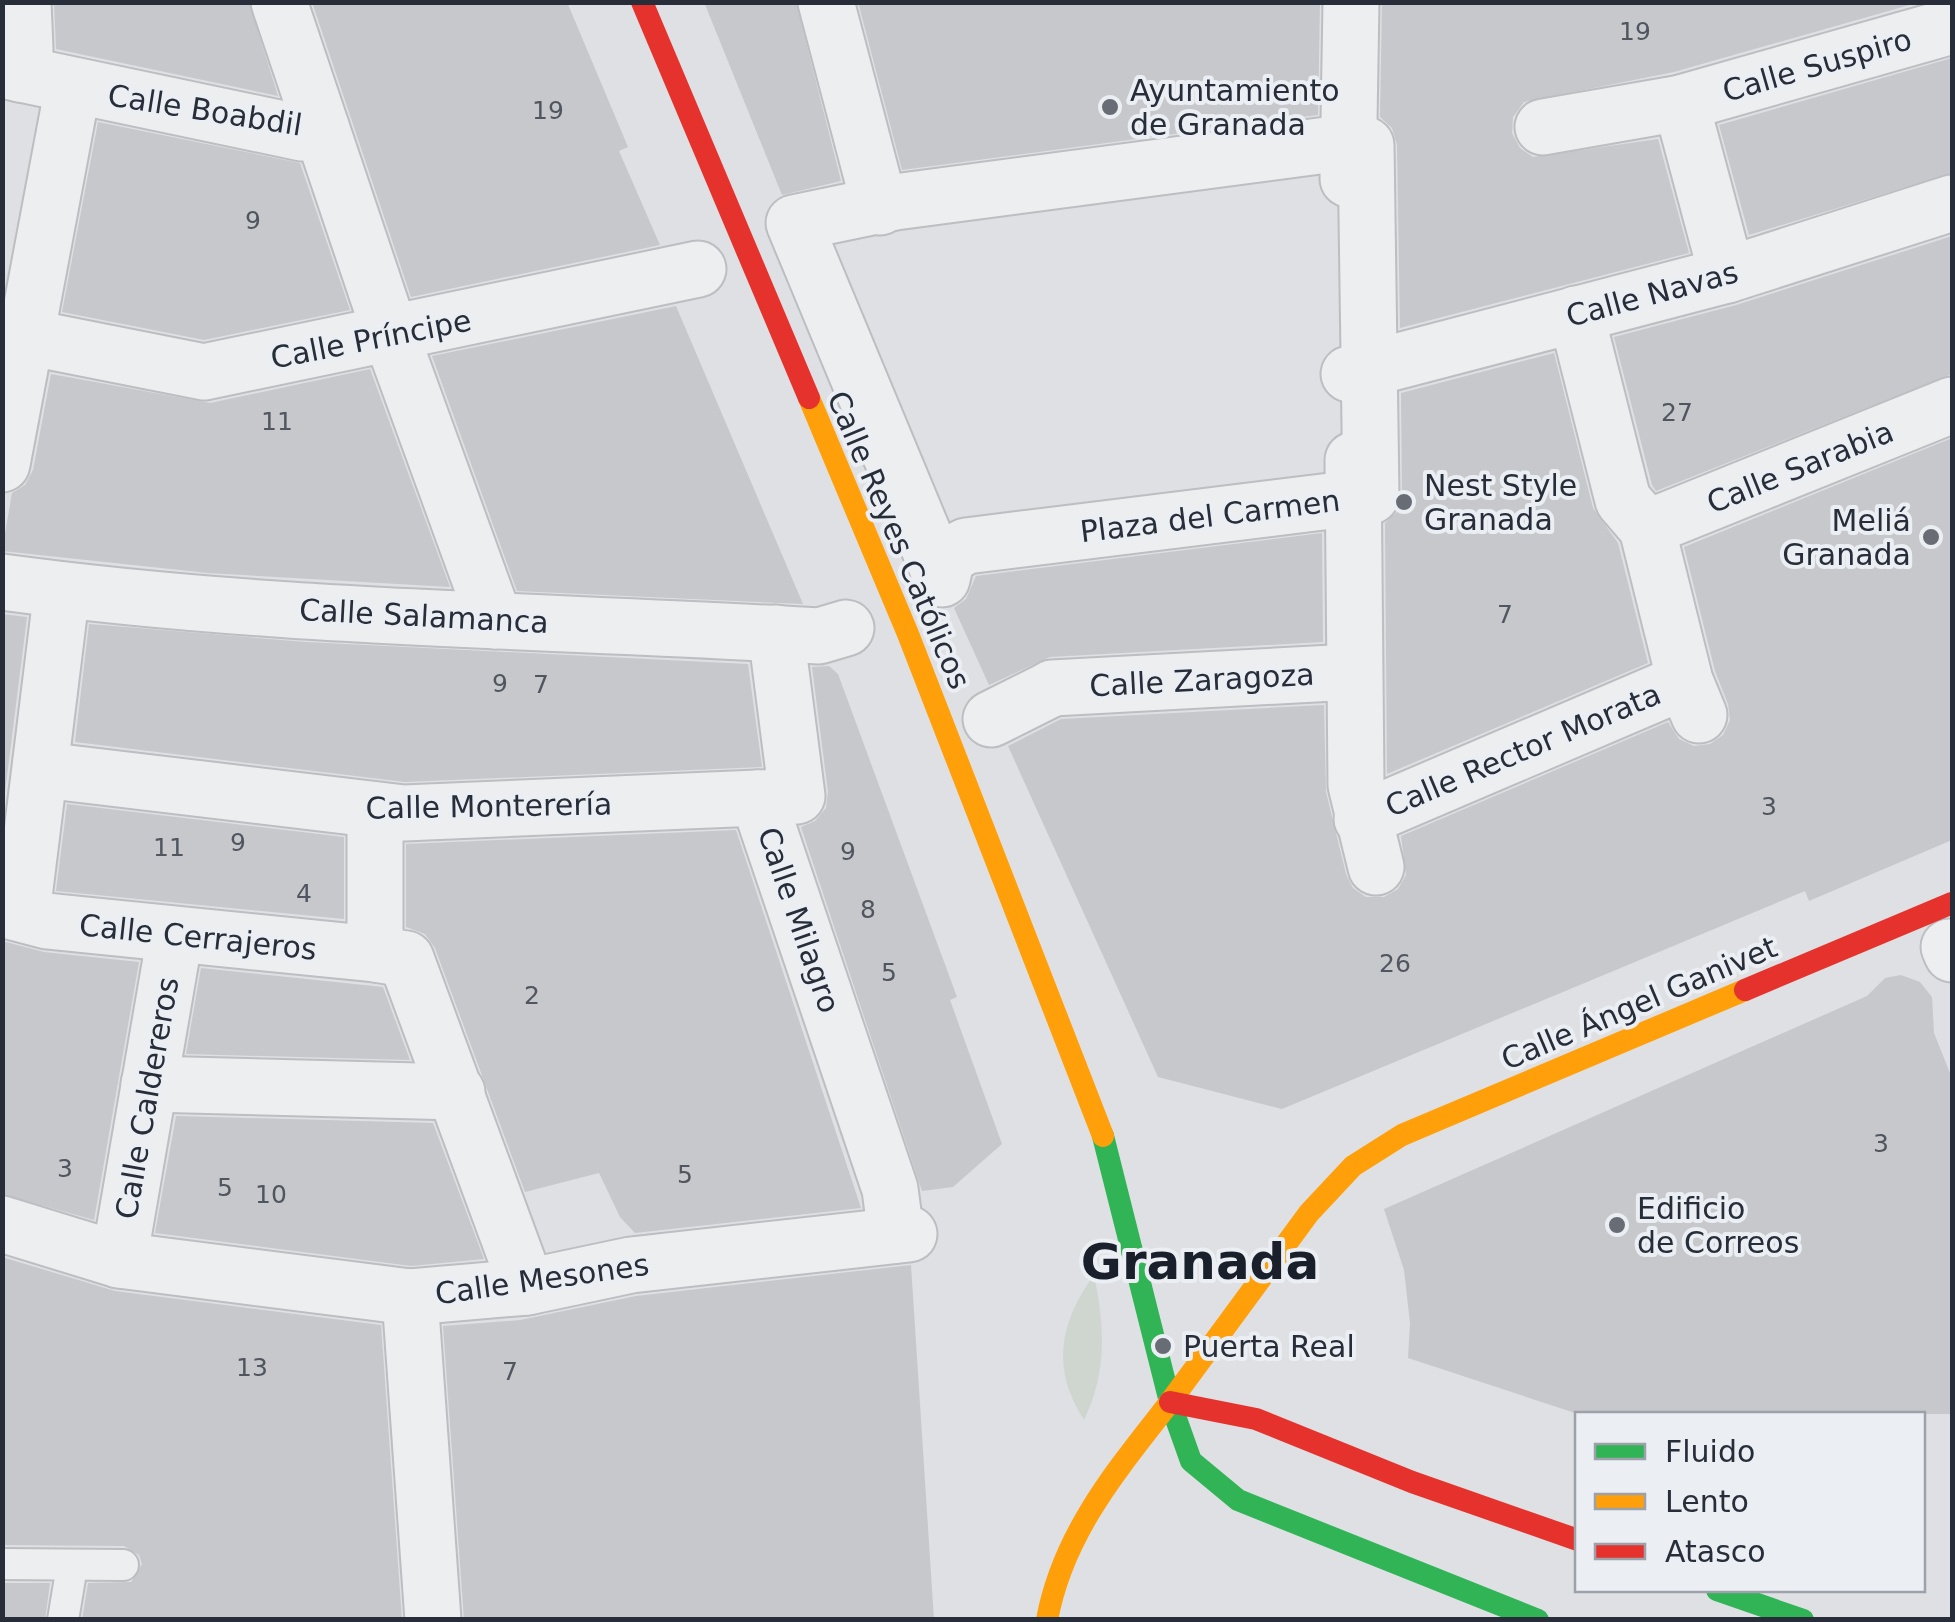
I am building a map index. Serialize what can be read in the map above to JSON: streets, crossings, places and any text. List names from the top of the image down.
{
  "streets": {
    "main road": ["Calle Reyes Católicos", "Calle Ángel Ganivet"],
    "street": [
      "Calle Suspiro",
      "Calle Boabdil",
      "Calle Navas",
      "Calle Príncipe",
      "Calle Sarabia",
      "Plaza del Carmen",
      "Calle Salamanca",
      "Calle Zaragoza",
      "Calle Rector Morata",
      "Calle Monterería",
      "Calle Milagro",
      "Calle Cerrajeros",
      "Calle Caldereros",
      "Calle Mesones"
    ]
  },
  "crossings": [
    ["Calle Suspiro", "Calle Navas"],
    ["Calle Sarabia", "Calle Rector Morata"],
    ["Calle Reyes Católicos", "Calle Ángel Ganivet"],
    ["Calle Salamanca", "Calle Milagro"],
    ["Calle Zaragoza", "Calle Rector Morata"],
    ["Calle Monterería", "Calle Milagro"],
    ["Calle Milagro", "Calle Mesones"],
    ["Calle Cerrajeros", "Calle Caldereros"],
    ["Calle Caldereros", "Calle Mesones"]
  ],
  "districts": ["Granada"],
  "places": [
    "Ayuntamiento de Granada",
    "Nest Style Granada",
    "Meliá Granada",
    "Edificio de Correos",
    "Puerta Real"
  ],
  "house_numbers": [
    "19",
    "19",
    "9",
    "27",
    "11",
    "7",
    "9",
    "7",
    "3",
    "9",
    "11",
    "9",
    "4",
    "8",
    "26",
    "5",
    "2",
    "3",
    "3",
    "5",
    "5",
    "10",
    "13",
    "7"
  ],
  "legend": ["Fluido", "Lento", "Atasco"]
}
